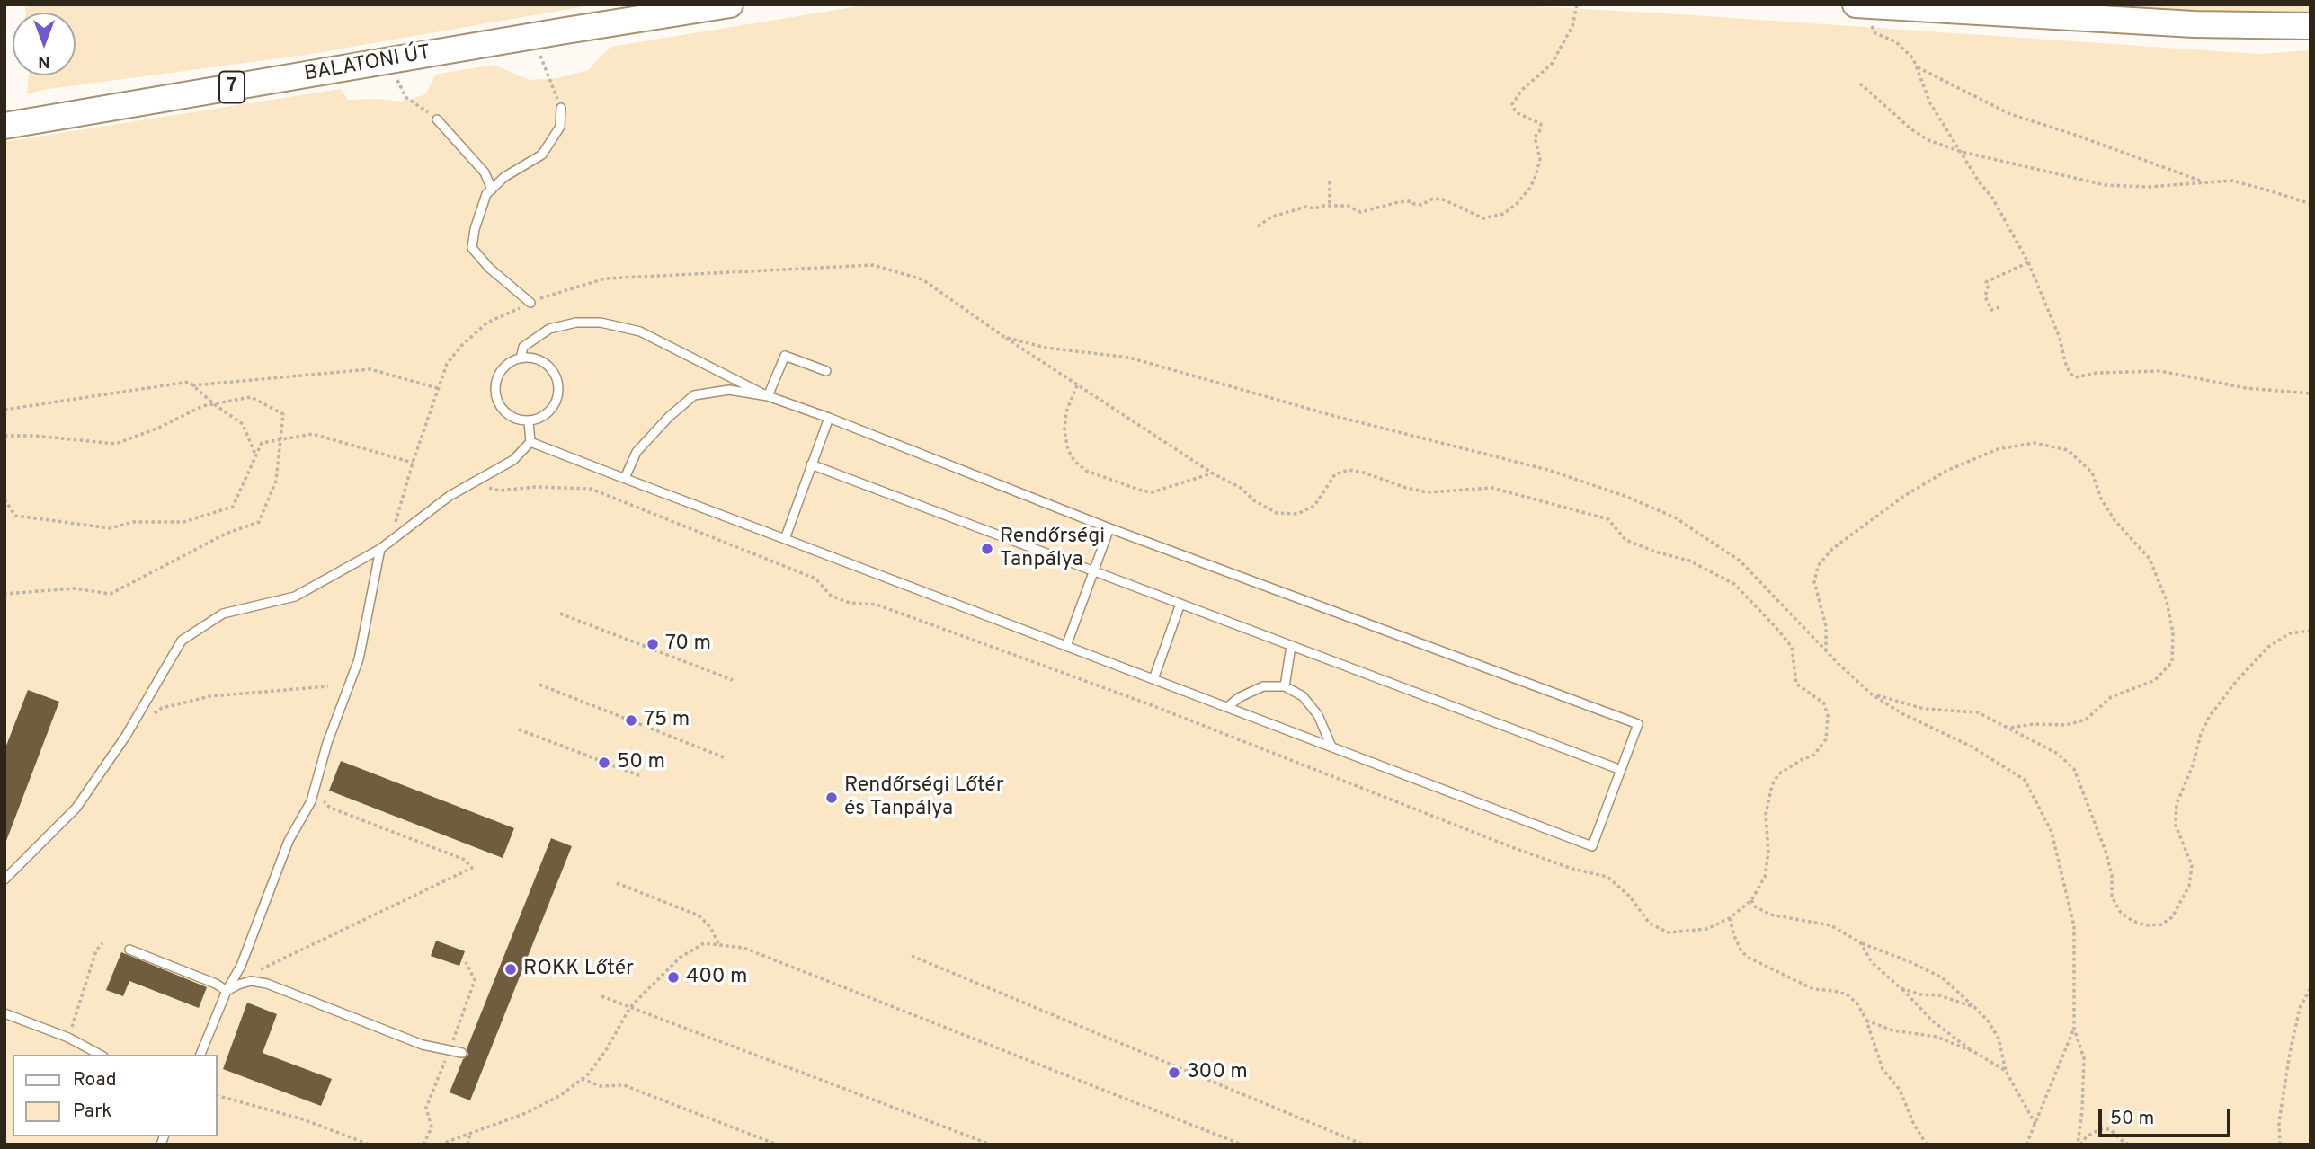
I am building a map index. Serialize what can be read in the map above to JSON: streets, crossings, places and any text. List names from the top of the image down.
{
  "streets": {
    "main road": ["BALATONI ÚT", "7"]
  },
  "places": [
    "Rendőrségi Tanpálya",
    "70 m",
    "75 m",
    "50 m",
    "Rendőrségi Lőtér és Tanpálya",
    "ROKK Lőtér",
    "400 m",
    "300 m"
  ],
  "legend": ["Road", "Park"],
  "scale_bar": "50 m",
  "north": "bottom"
}
